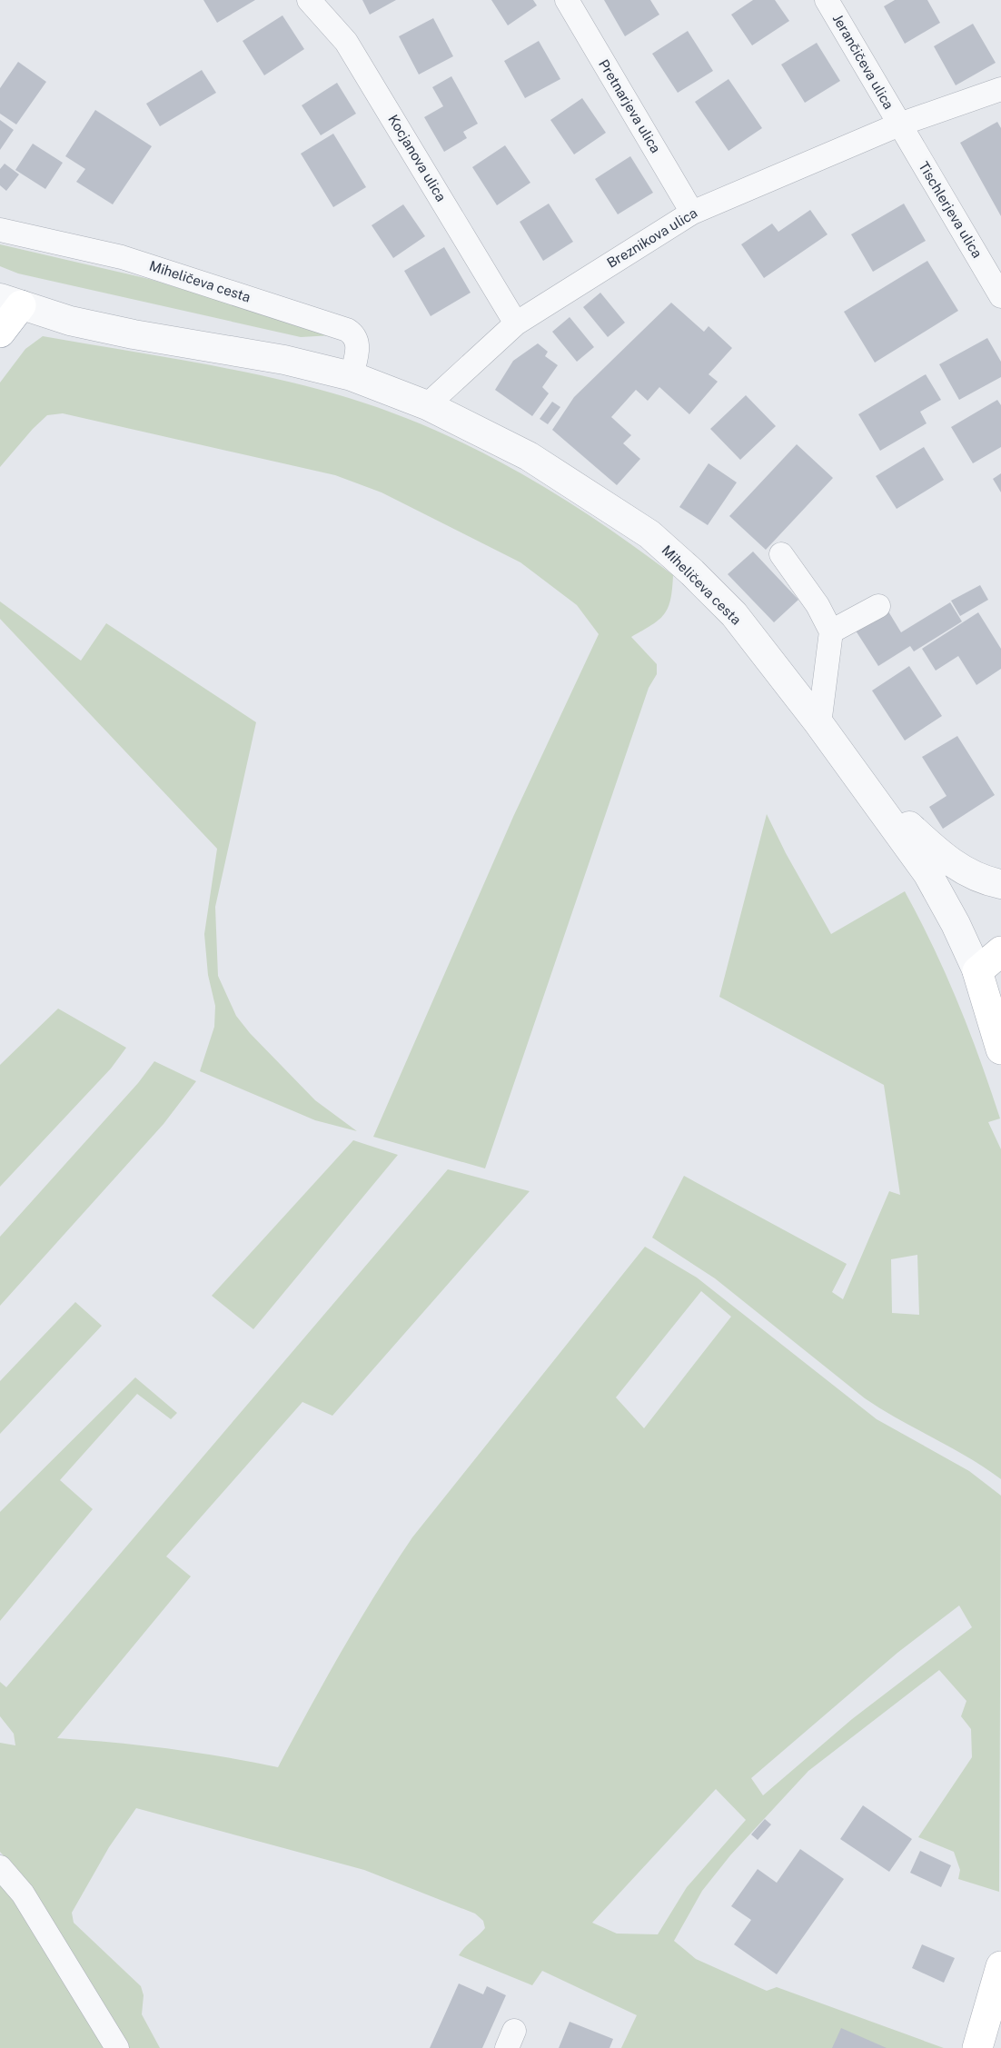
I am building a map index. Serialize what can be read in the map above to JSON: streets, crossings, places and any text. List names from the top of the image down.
{
  "streets": {
    "street": [
      "Jerančičeva ulica",
      "Pretnarjeva ulica",
      "Kocjanova ulica",
      "Tischlerjeva ulica",
      "Breznikova ulica",
      "Miheličeva cesta"
    ]
  },
  "crossings": [
    ["Jerančičeva ulica", "Tischlerjeva ulica"],
    ["Jerančičeva ulica", "Breznikova ulica"],
    ["Pretnarjeva ulica", "Breznikova ulica"],
    ["Kocjanova ulica", "Breznikova ulica"],
    ["Tischlerjeva ulica", "Breznikova ulica"],
    ["Breznikova ulica", "Miheličeva cesta"]
  ]
}
